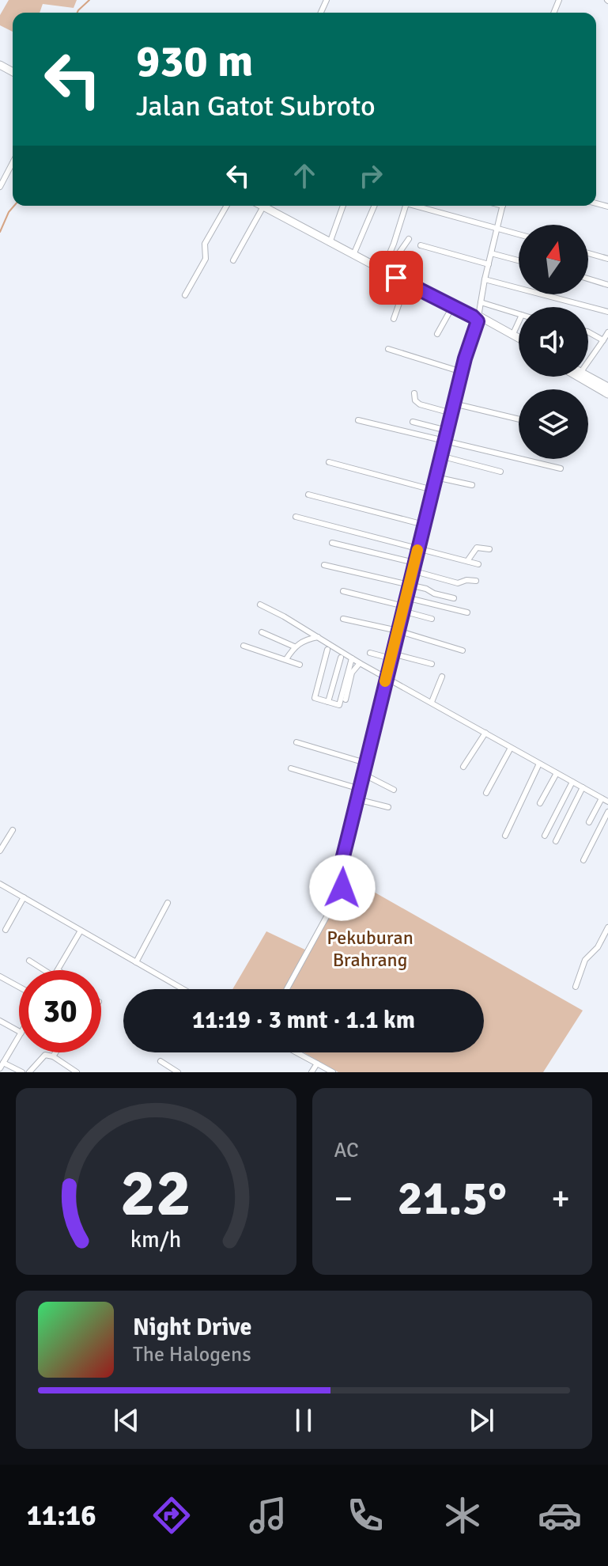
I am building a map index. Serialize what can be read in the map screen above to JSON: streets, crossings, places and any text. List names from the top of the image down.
{
  "parks": ["Pekuburan Brahrang"],
  "north": "top",
  "page": {
    "turn": ["930 m", "Jalan Gatot Subroto"],
    "limit": "30",
    "trip": "11:19 · 3 mnt · 1.1 km",
    "tile": "AC",
    "heat": ["−", "21.5°", "+"],
    "song": ["Night Drive", "The Halogens"],
    "tabs": "11:16",
    "gauge": ["22", "km/h"]
  }
}
